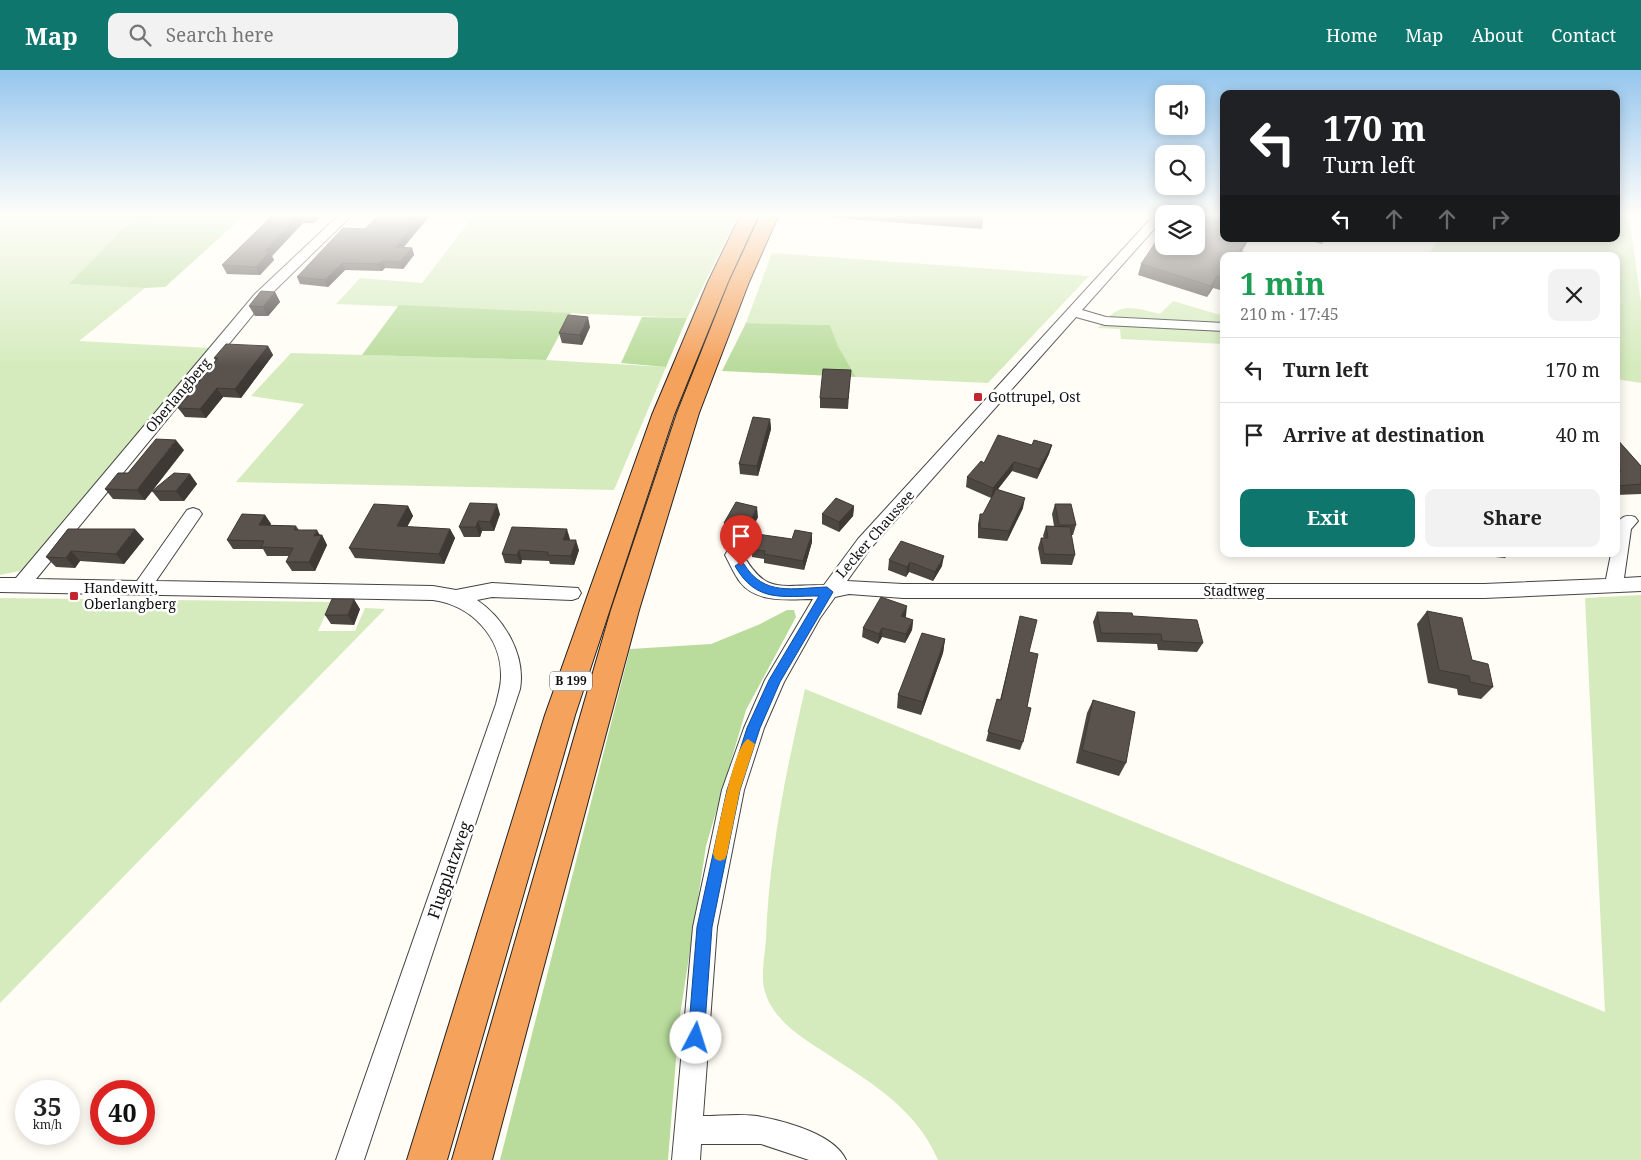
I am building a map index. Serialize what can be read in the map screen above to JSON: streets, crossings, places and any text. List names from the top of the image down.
{
  "streets": {
    "highway": ["B 199"],
    "street": [
      "Oberlangberg",
      "Lecker Chaussee",
      "Stadtweg",
      "Flugplatzweg"
    ]
  },
  "crossings": [
    ["Oberlangberg", "Flugplatzweg"],
    ["Lecker Chaussee", "Stadtweg"]
  ],
  "places": {
    "transit": ["Gottrupel, Ost", "Handewitt, Oberlangberg"]
  },
  "page": {
    "header": "Map",
    "search": "Search here",
    "nav": [
      "Home",
      "Map",
      "About",
      "Contact"
    ],
    "turn": ["170 m", "Turn left"],
    "heading": ["1 min", "210 m · 17:45"],
    "list": [
      {
        "name": "Turn left",
        "value": "170 m"
      },
      {
        "name": "Arrive at destination",
        "value": "40 m"
      }
    ],
    "buttons": ["Exit", "Share"],
    "speed": "35 km/h",
    "limit": "40"
  }
}
